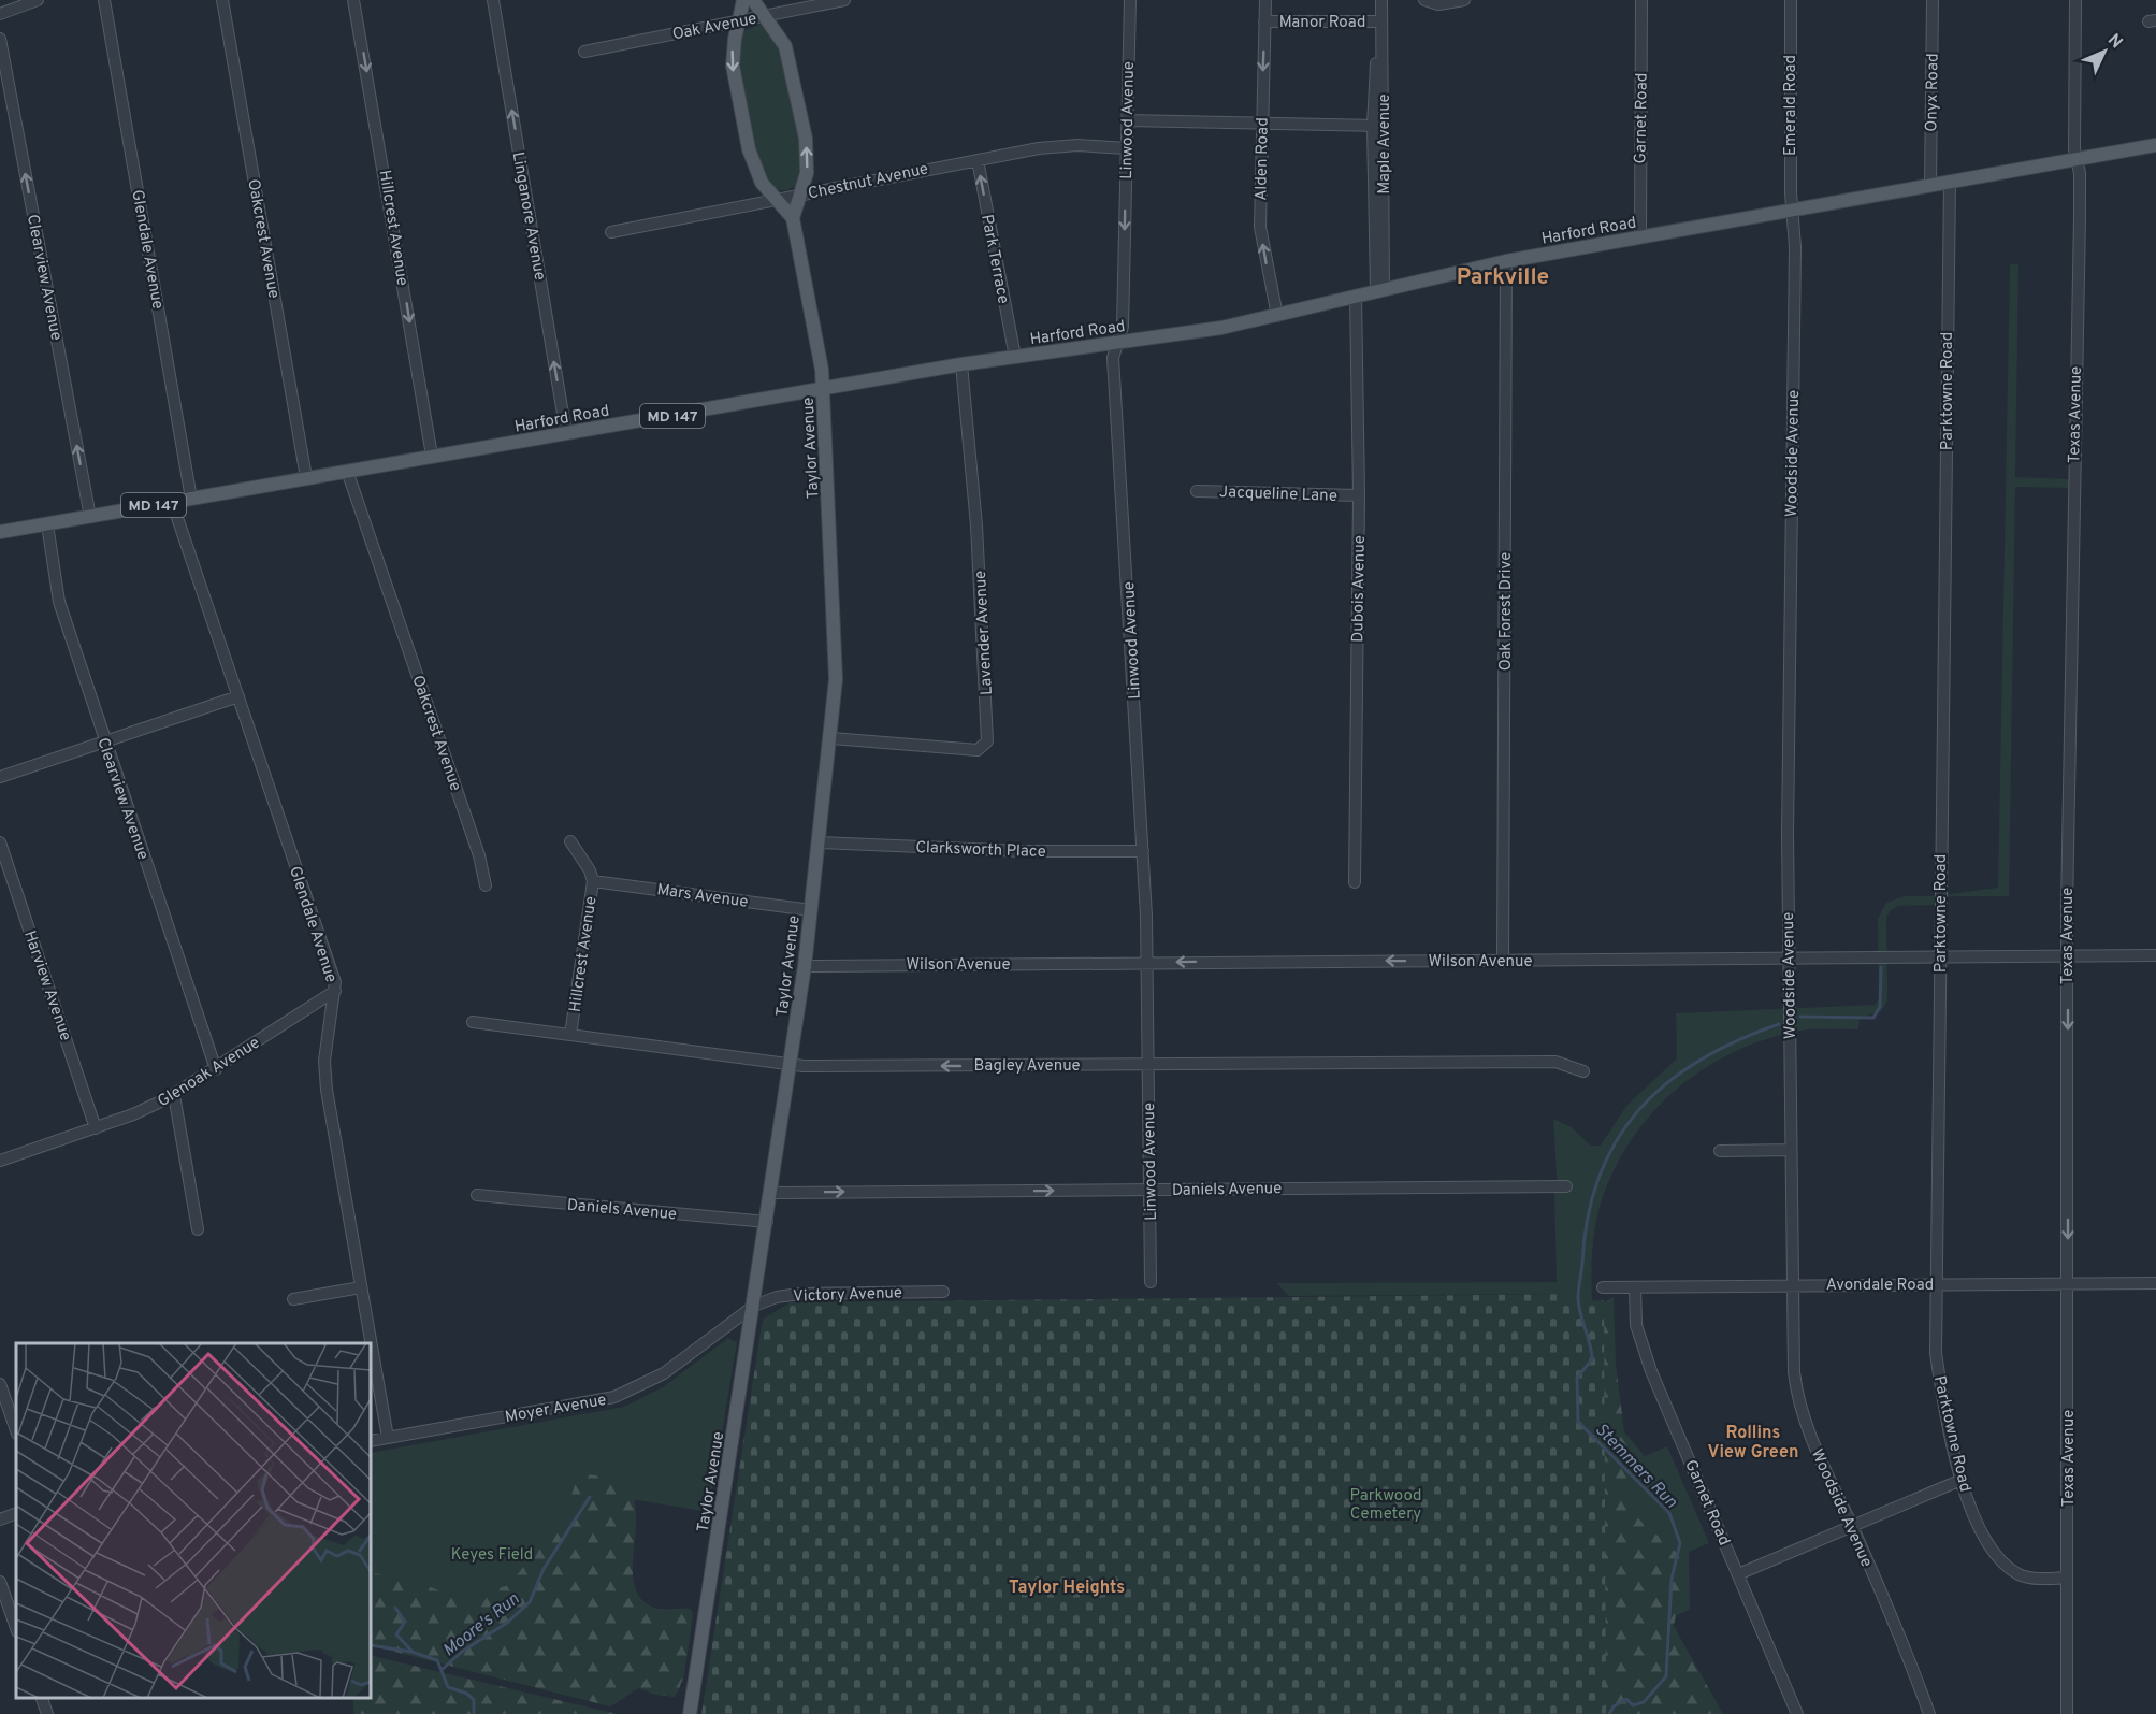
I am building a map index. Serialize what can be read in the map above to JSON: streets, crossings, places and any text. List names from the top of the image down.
{
  "streets": {
    "main road": ["Harford Road", "MD 147", "Taylor Avenue"],
    "street": [
      "Manor Road",
      "Oak Avenue",
      "Onyx Road",
      "Emerald Road",
      "Garnet Road",
      "Linwood Avenue",
      "Maple Avenue",
      "Alden Road",
      "Chestnut Avenue",
      "Linganore Avenue",
      "Hillcrest Avenue",
      "Oakcrest Avenue",
      "Glendale Avenue",
      "Park Terrace",
      "Clearview Avenue",
      "Parktowne Road",
      "Texas Avenue",
      "Woodside Avenue",
      "Jacqueline Lane",
      "Dubois Avenue",
      "Oak Forest Drive",
      "Lavender Avenue",
      "Clarksworth Place",
      "Mars Avenue",
      "Wilson Avenue",
      "Harview Avenue",
      "Bagley Avenue",
      "Glenoak Avenue",
      "Daniels Avenue",
      "Avondale Road",
      "Victory Avenue",
      "Moyer Avenue"
    ]
  },
  "crossings": [
    ["Manor Road", "Maple Avenue"],
    ["Manor Road", "Alden Road"],
    ["Oak Avenue", "Taylor Avenue"],
    ["Onyx Road", "Harford Road"],
    ["Emerald Road", "Harford Road"],
    ["Emerald Road", "Woodside Avenue"],
    ["Garnet Road", "Harford Road"],
    ["Garnet Road", "Avondale Road"],
    ["Linwood Avenue", "Chestnut Avenue"],
    ["Linwood Avenue", "Harford Road"],
    ["Linwood Avenue", "Clarksworth Place"],
    ["Linwood Avenue", "Wilson Avenue"],
    ["Linwood Avenue", "Bagley Avenue"],
    ["Linwood Avenue", "Daniels Avenue"],
    ["Maple Avenue", "Harford Road"],
    ["Alden Road", "Harford Road"],
    ["Chestnut Avenue", "Park Terrace"],
    ["Chestnut Avenue", "Taylor Avenue"],
    ["Linganore Avenue", "Harford Road"],
    ["Hillcrest Avenue", "Harford Road"],
    ["Hillcrest Avenue", "Mars Avenue"],
    ["Hillcrest Avenue", "Bagley Avenue"],
    ["Harford Road", "Oakcrest Avenue"],
    ["Harford Road", "Glendale Avenue"],
    ["Harford Road", "Park Terrace"],
    ["Harford Road", "Clearview Avenue"],
    ["Harford Road", "Parktowne Road"],
    ["Harford Road", "Texas Avenue"],
    ["Harford Road", "Taylor Avenue"],
    ["Harford Road", "Woodside Avenue"],
    ["Harford Road", "Dubois Avenue"],
    ["Harford Road", "Oak Forest Drive"],
    ["Harford Road", "Lavender Avenue"],
    ["Glendale Avenue", "Glenoak Avenue"],
    ["Glendale Avenue", "Moyer Avenue"],
    ["Clearview Avenue", "Glenoak Avenue"],
    ["Parktowne Road", "Texas Avenue"],
    ["Parktowne Road", "Wilson Avenue"],
    ["Parktowne Road", "Avondale Road"],
    ["Texas Avenue", "Wilson Avenue"],
    ["Texas Avenue", "Avondale Road"],
    ["Taylor Avenue", "Lavender Avenue"],
    ["Taylor Avenue", "Clarksworth Place"],
    ["Taylor Avenue", "Mars Avenue"],
    ["Taylor Avenue", "Wilson Avenue"],
    ["Taylor Avenue", "Bagley Avenue"],
    ["Taylor Avenue", "Daniels Avenue"],
    ["Taylor Avenue", "Victory Avenue"],
    ["Taylor Avenue", "Moyer Avenue"],
    ["Woodside Avenue", "Wilson Avenue"],
    ["Woodside Avenue", "Avondale Road"],
    ["Jacqueline Lane", "Dubois Avenue"],
    ["Oak Forest Drive", "Wilson Avenue"],
    ["Harview Avenue", "Glenoak Avenue"],
    ["Victory Avenue", "Moyer Avenue"]
  ],
  "one_way": [
    "Linganore Avenue",
    "Hillcrest Avenue",
    "Park Terrace",
    "Clearview Avenue"
  ],
  "districts": ["Parkville", "Rollins View Green", "Taylor Heights"],
  "water": ["Stemmers Run", "Moore's Run"],
  "parks": ["Parkwood Cemetery", "Keyes Field"],
  "north": "top right"
}
